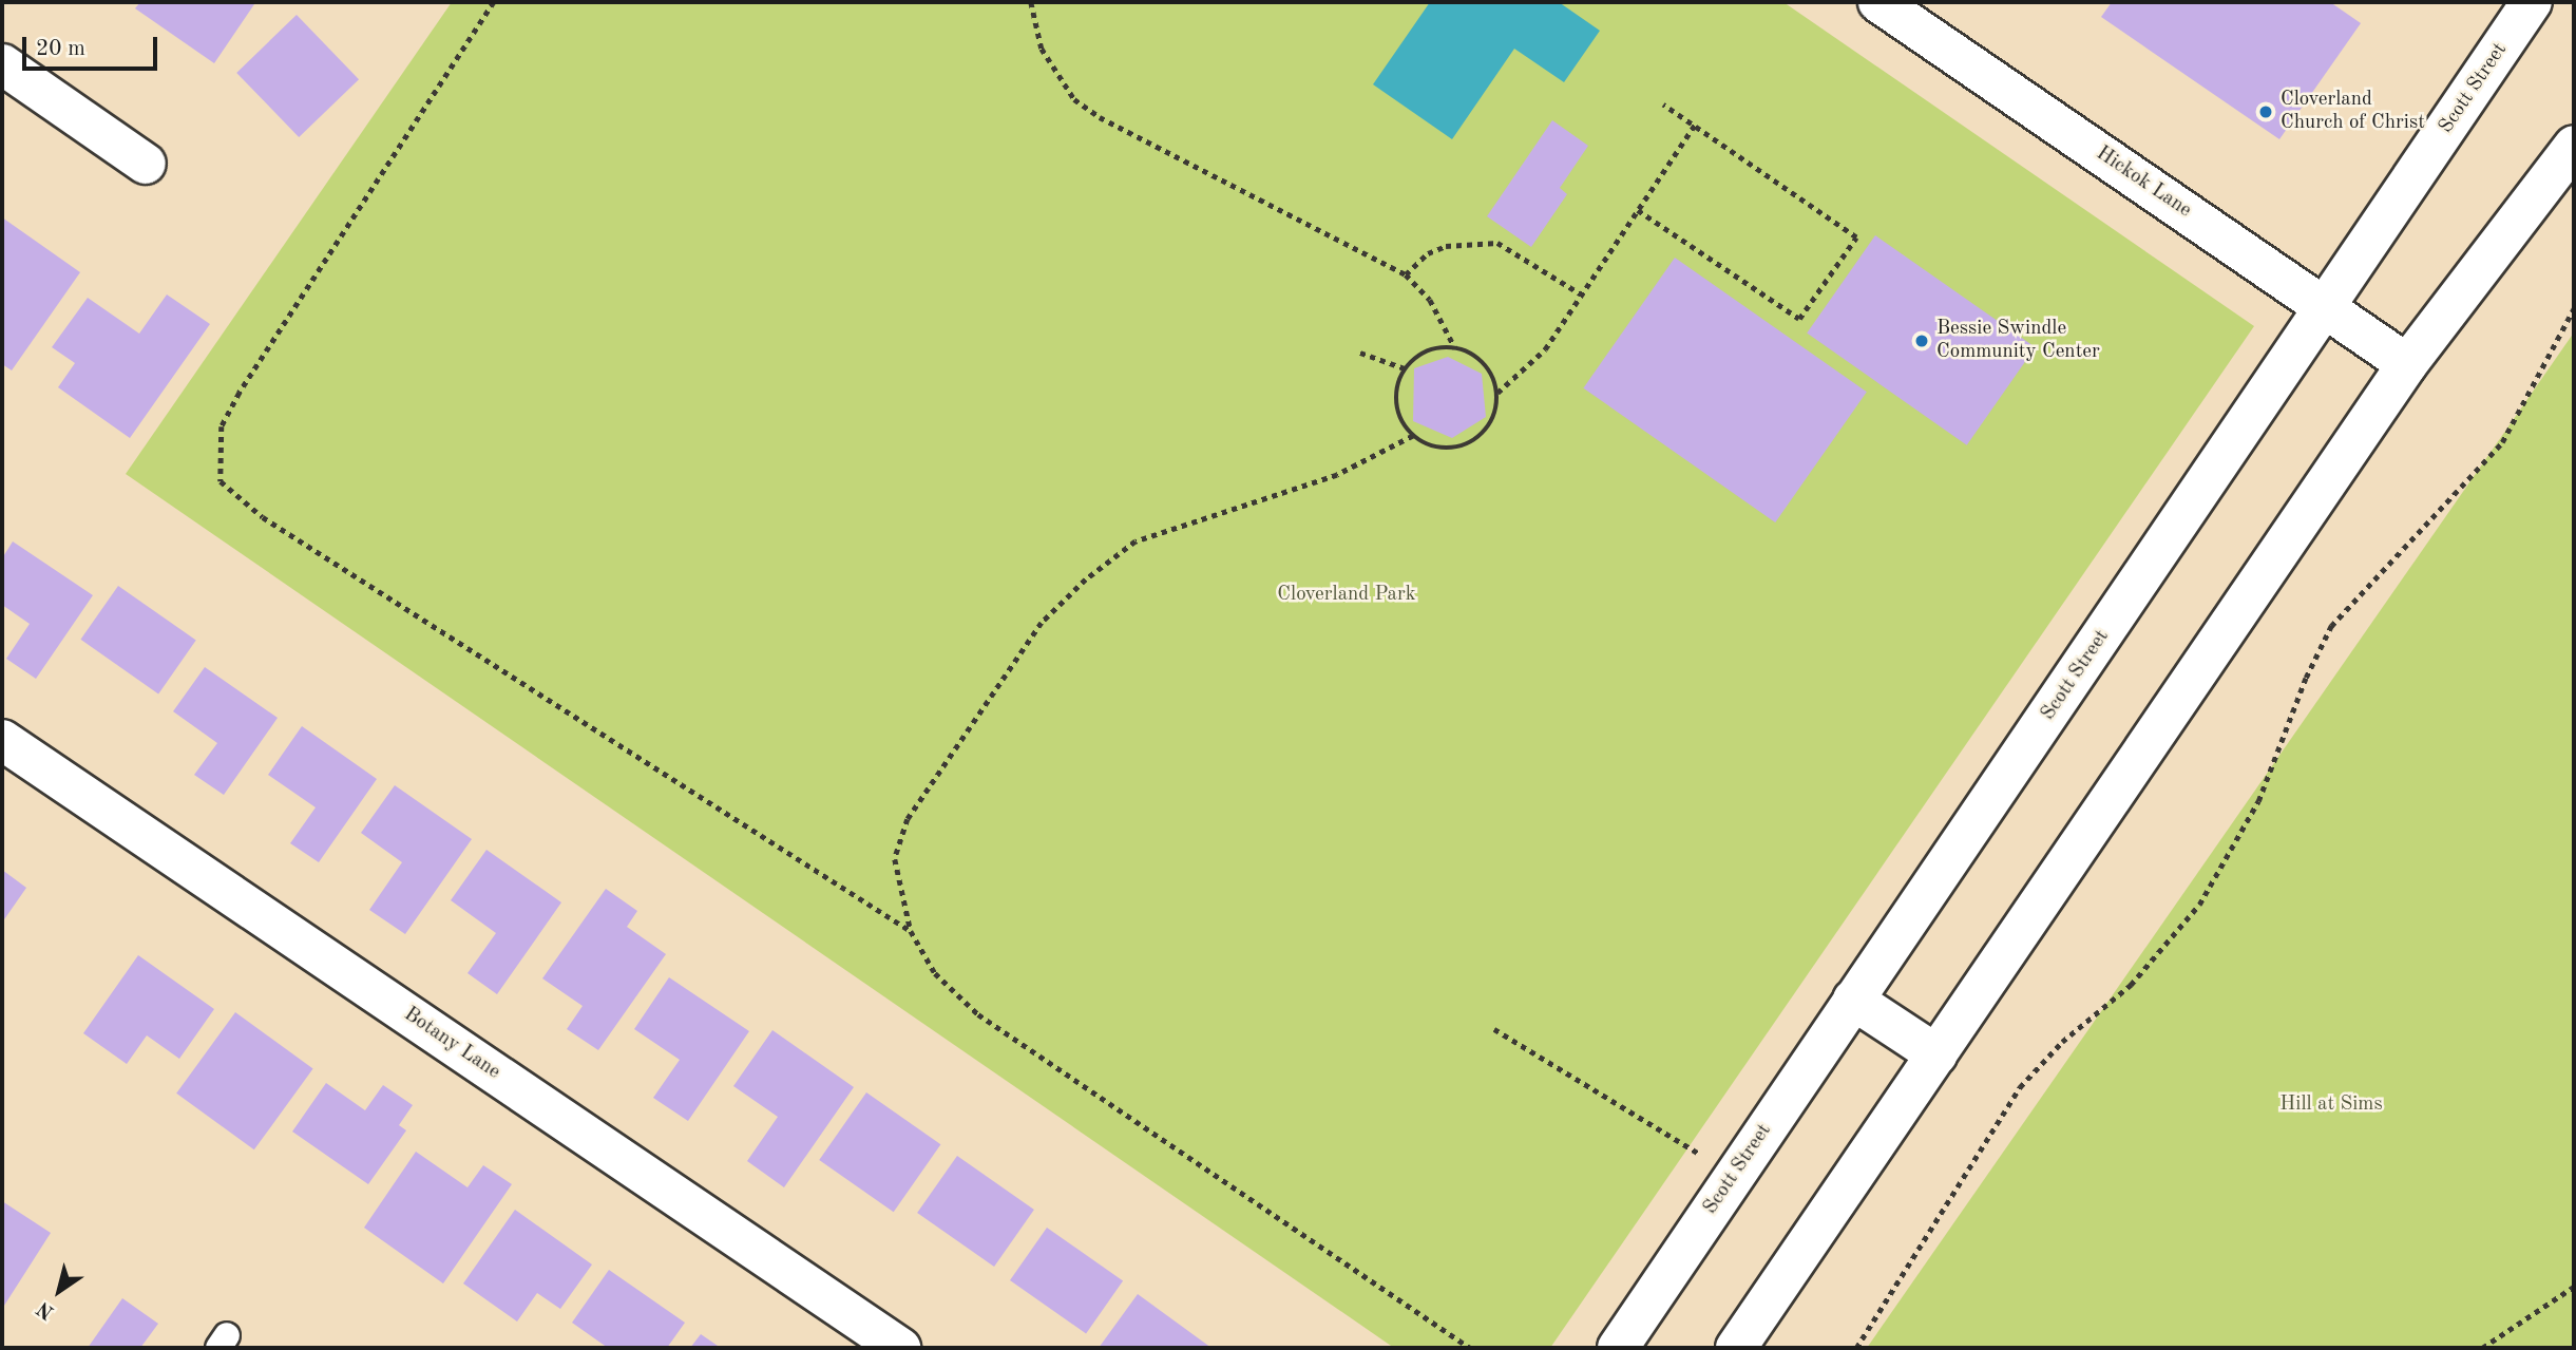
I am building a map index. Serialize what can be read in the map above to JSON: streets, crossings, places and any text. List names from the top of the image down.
{
  "streets": {
    "main road": ["Scott Street", "Hickok Lane", "Botany Lane"]
  },
  "crossings": [
    ["Scott Street", "Hickok Lane"]
  ],
  "parks": ["Cloverland Park", "Hill at Sims"],
  "places": ["Cloverland Church of Christ", "Bessie Swindle Community Center"],
  "scale_bar": "20 m",
  "north": "bottom left"
}
